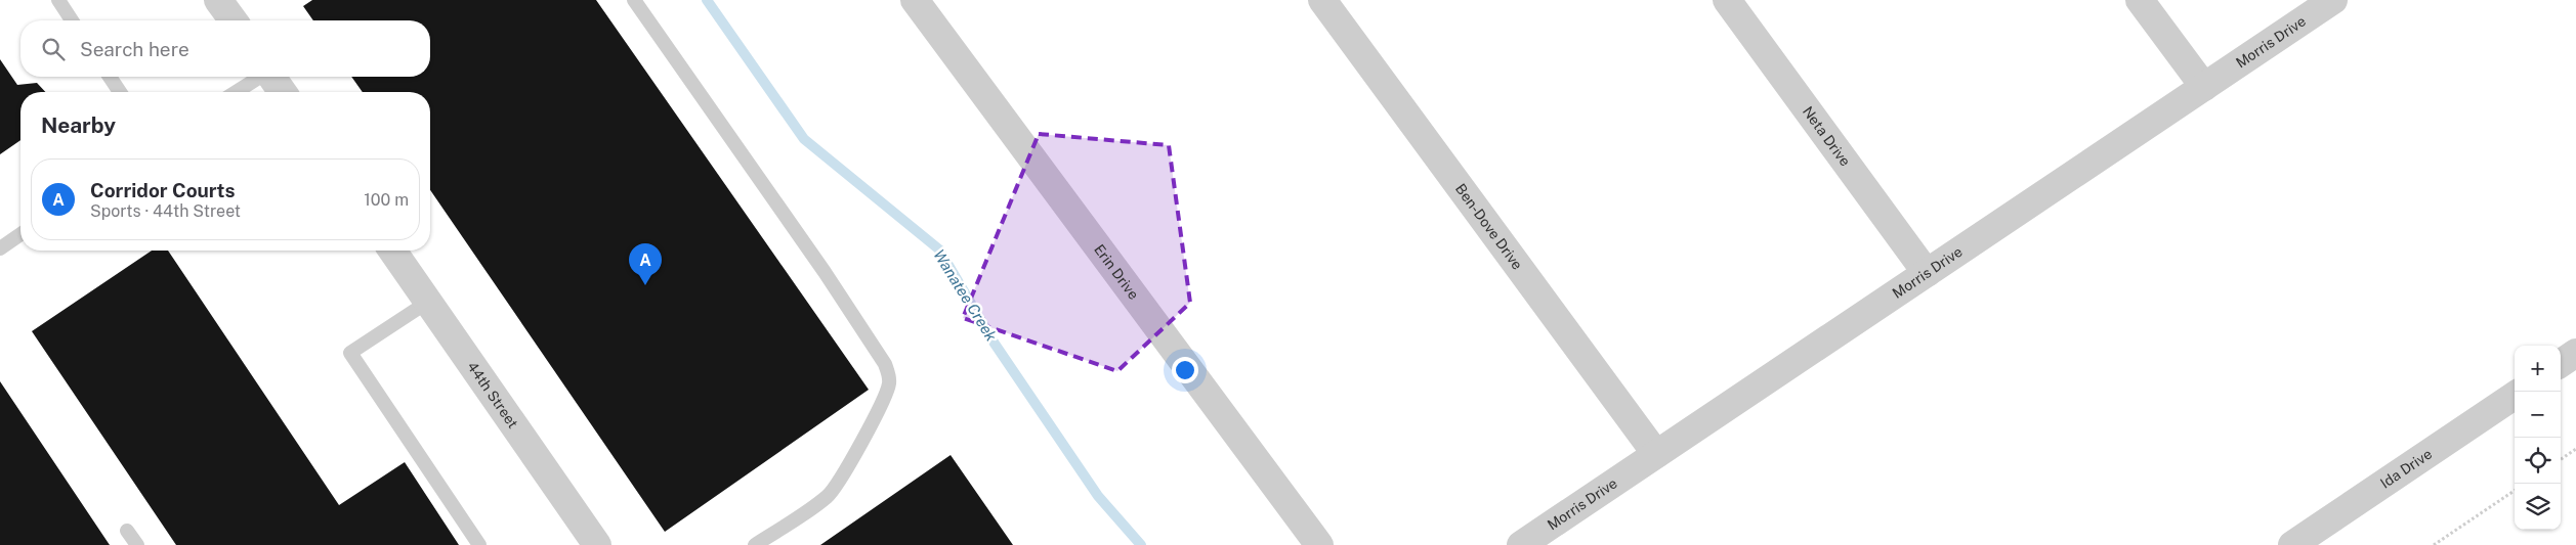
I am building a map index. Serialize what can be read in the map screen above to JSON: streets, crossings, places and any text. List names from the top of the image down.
{
  "streets": {
    "street": [
      "Morris Drive",
      "Neta Drive",
      "Ben-Dove Drive",
      "Erin Drive",
      "44th Street",
      "Ida Drive"
    ]
  },
  "crossings": [
    ["Morris Drive", "Neta Drive"],
    ["Morris Drive", "Ben-Dove Drive"]
  ],
  "water": ["Wanatee Creek"],
  "page": {
    "search": "Search here",
    "heading": "Nearby",
    "list": [
      {
        "mark": "A",
        "name": "Corridor Courts",
        "note": "Sports · 44th Street",
        "value": "100 m"
      }
    ],
    "pins": "A",
    "map_buttons": ["+", "−"]
  }
}
